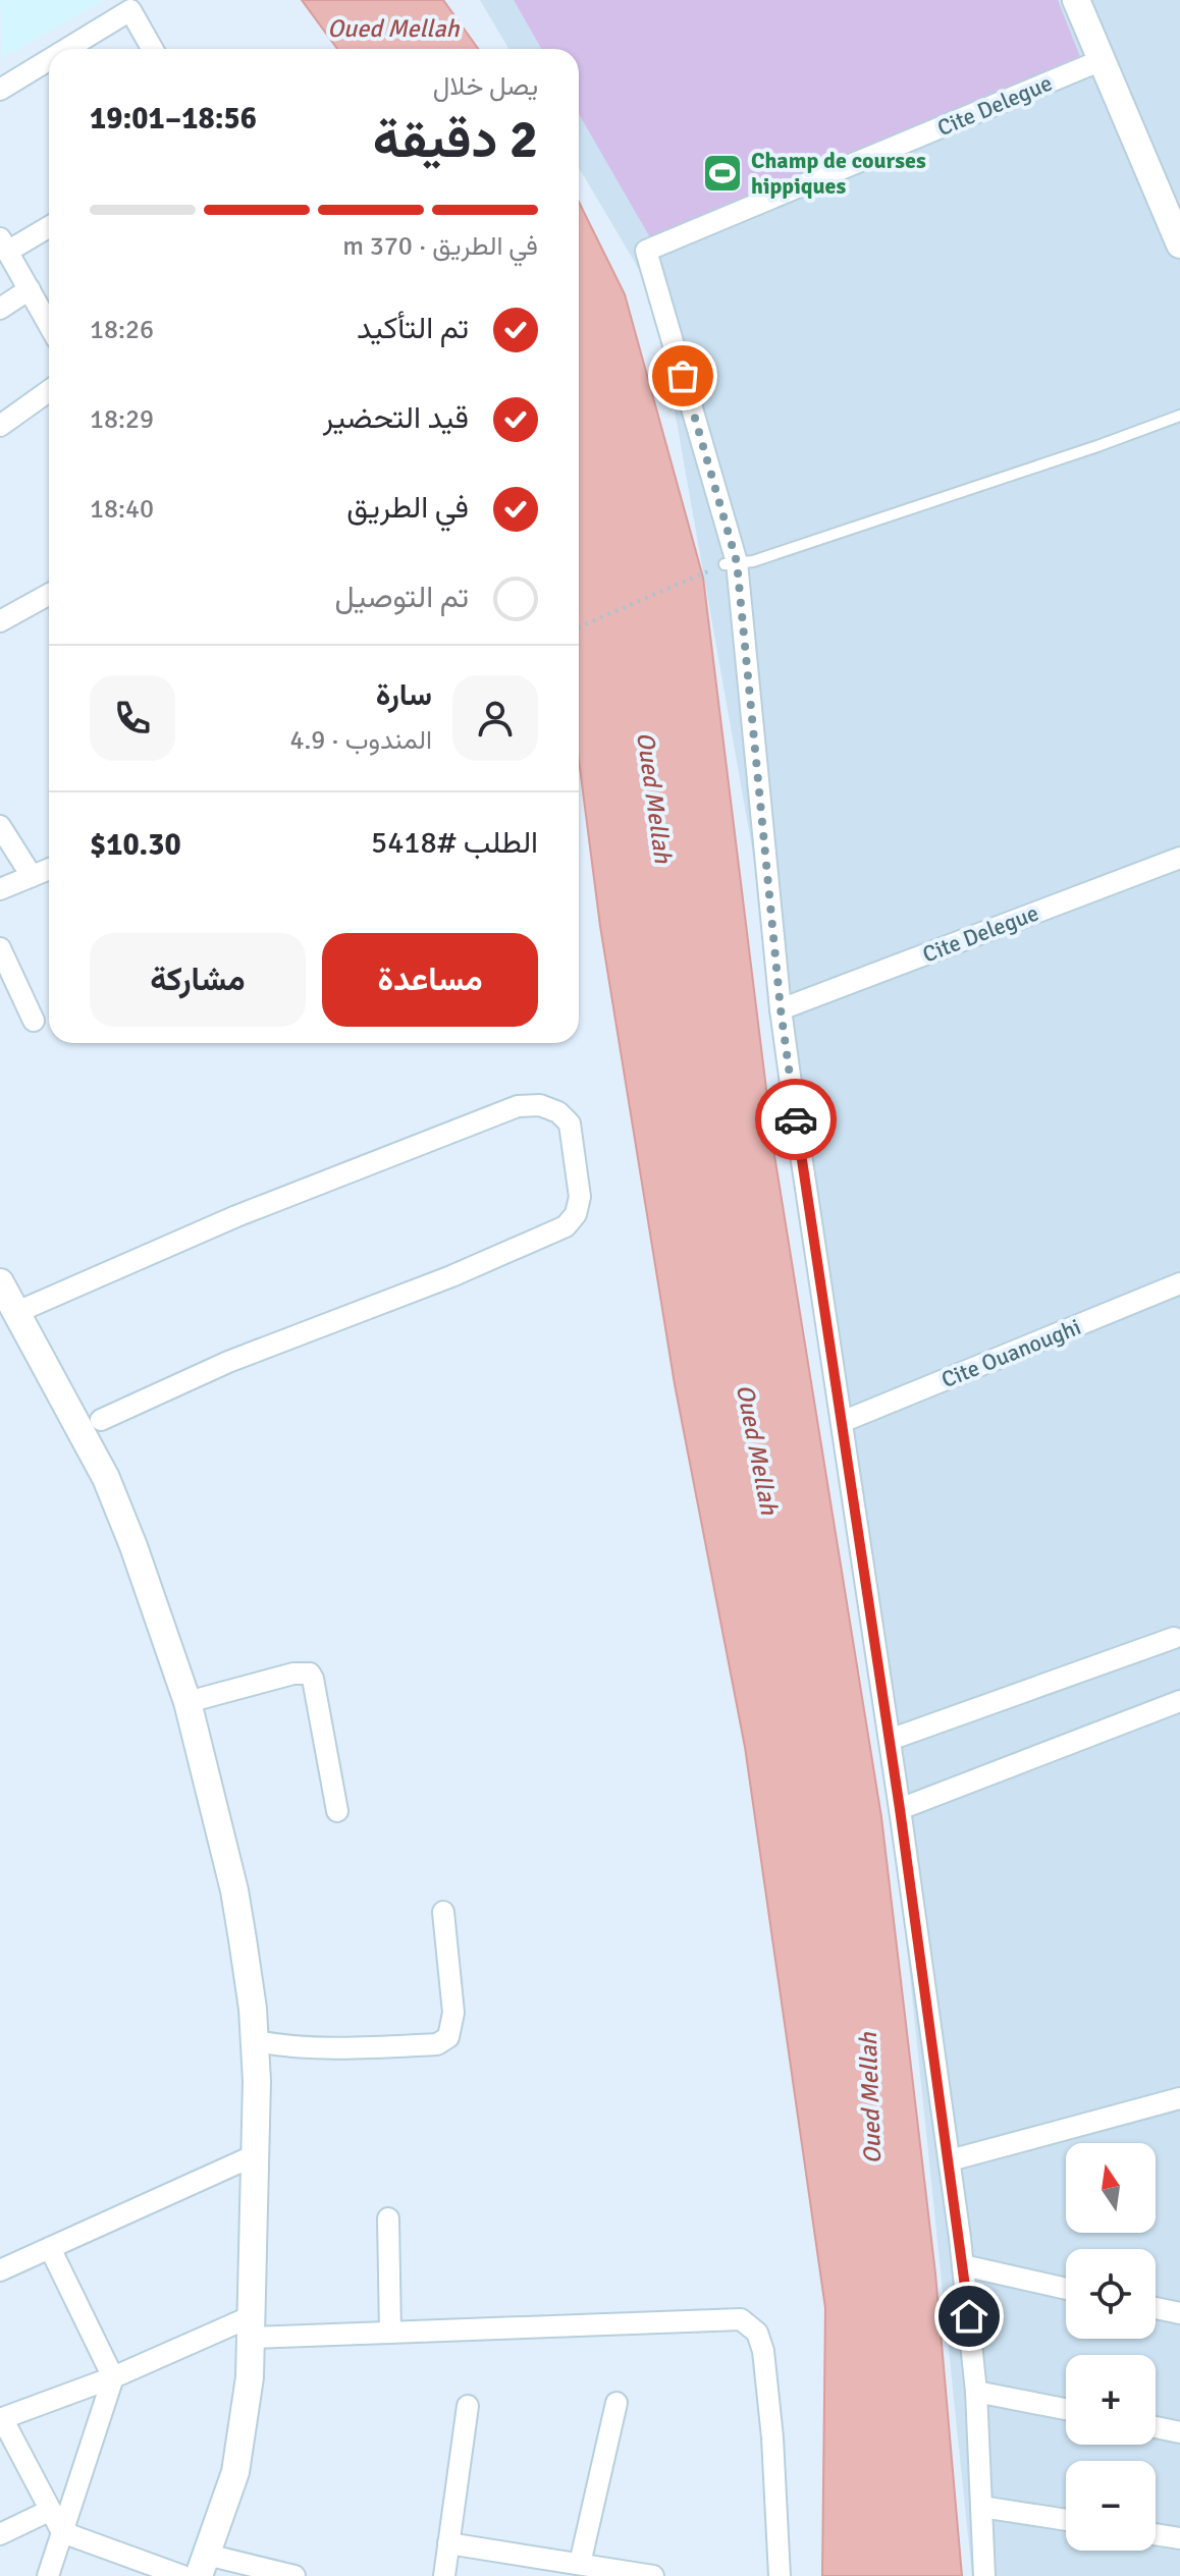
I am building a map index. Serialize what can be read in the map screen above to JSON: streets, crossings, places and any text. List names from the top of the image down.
{
  "streets": {
    "street": ["Cite Delegue", "Cite Ouanoughi"]
  },
  "water": ["Oued Mellah"],
  "places": {
    "sports": ["Champ de courses hippiques"]
  },
  "north": "top",
  "page": {
    "heading": ["2 دقيقة", "يصل خلال", "18:56–19:01"],
    "panel": [
      "سارة",
      "المندوب · 4.9",
      "الطلب #5418",
      "$10.30"
    ],
    "bar": "في الطريق · 370 m",
    "list": [
      ["تم التأكيد", "18:26"],
      ["قيد التحضير", "18:29"],
      ["في الطريق", "18:40"],
      "تم التوصيل"
    ],
    "buttons": ["مساعدة", "مشاركة"],
    "map_buttons": ["+", "−"]
  }
}
